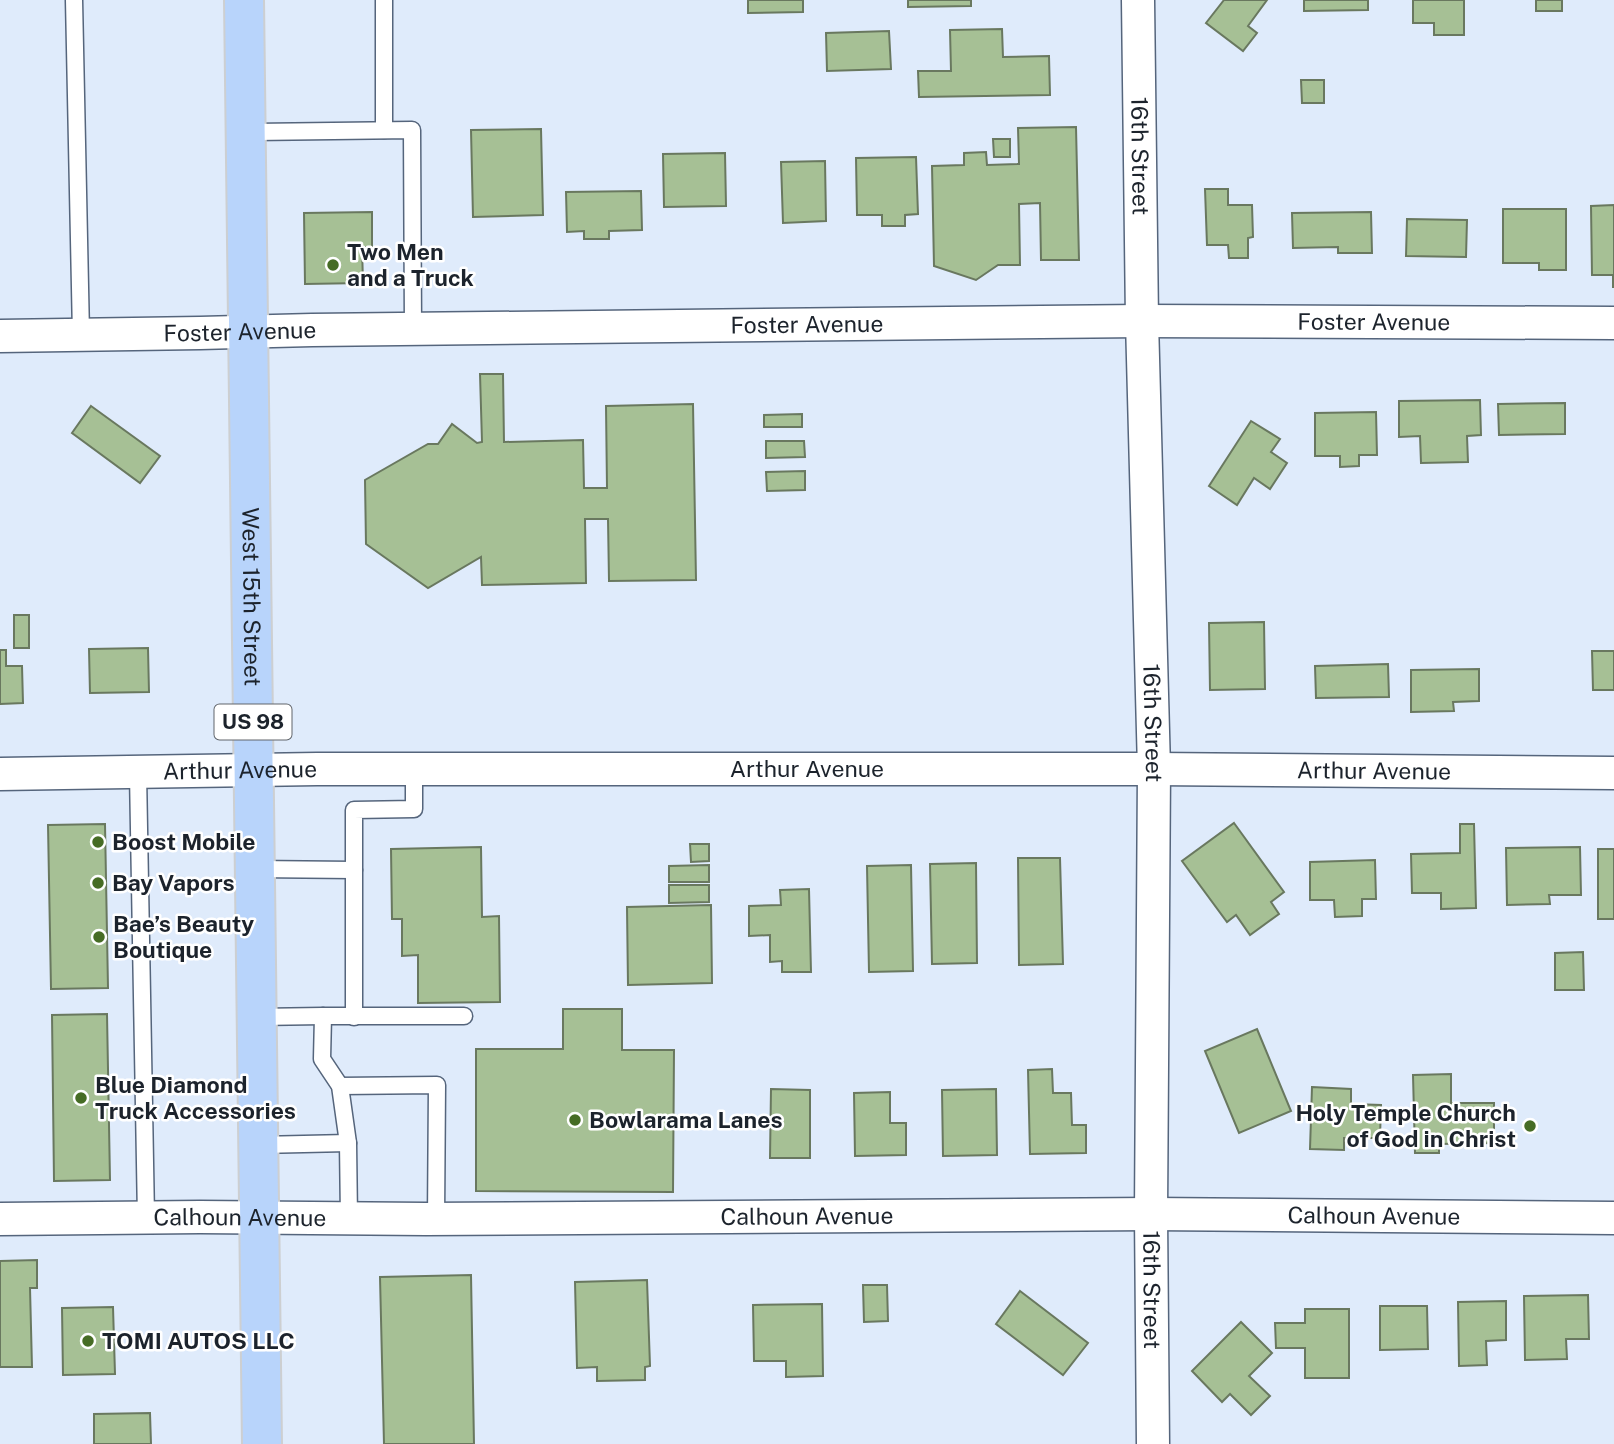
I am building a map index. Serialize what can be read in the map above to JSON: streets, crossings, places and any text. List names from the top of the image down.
{
  "streets": {
    "highway": ["West 15th Street", "US 98"],
    "street": [
      "16th Street",
      "Foster Avenue",
      "Arthur Avenue",
      "Calhoun Avenue"
    ]
  },
  "crossings": [
    ["16th Street", "Foster Avenue"],
    ["16th Street", "Arthur Avenue"],
    ["16th Street", "Calhoun Avenue"],
    ["Foster Avenue", "West 15th Street"],
    ["West 15th Street", "Arthur Avenue"],
    ["West 15th Street", "Calhoun Avenue"]
  ],
  "places": [
    "Two Men and a Truck",
    "Boost Mobile",
    "Bay Vapors",
    "Bae’s Beauty Boutique",
    "Blue Diamond Truck Accessories",
    "Bowlarama Lanes",
    "Holy Temple Church of God in Christ",
    "TOMI AUTOS LLC"
  ]
}
